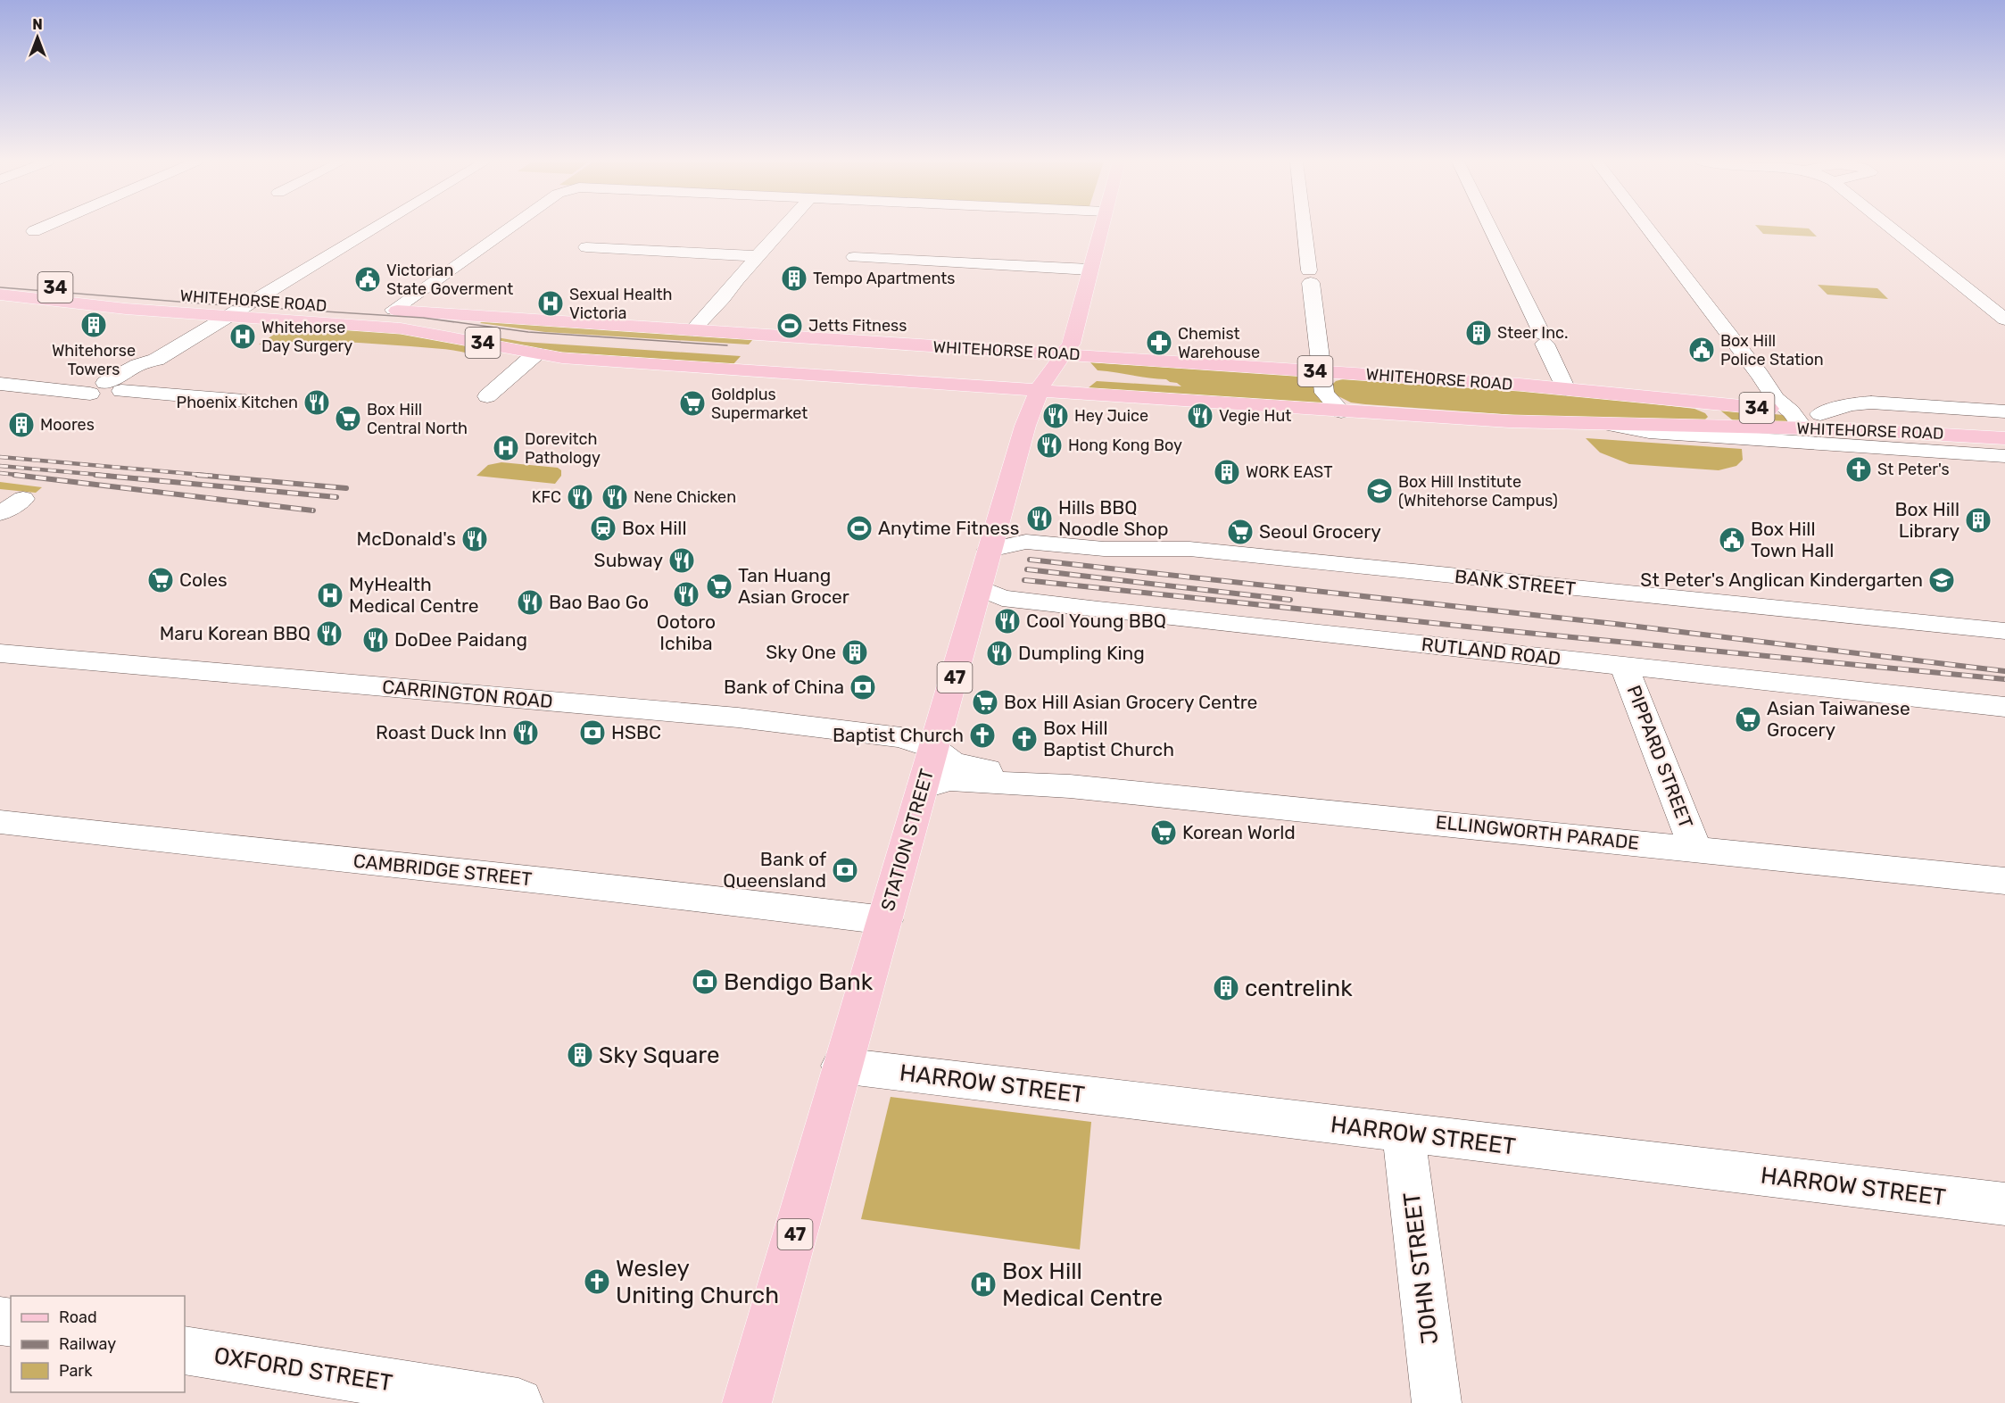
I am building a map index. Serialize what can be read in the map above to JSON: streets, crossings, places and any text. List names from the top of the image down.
{
  "streets": {
    "main road": [
      "34",
      "WHITEHORSE ROAD",
      "47",
      "STATION STREET"
    ],
    "street": [
      "BANK STREET",
      "RUTLAND ROAD",
      "CARRINGTON ROAD",
      "PIPPARD STREET",
      "ELLINGWORTH PARADE",
      "CAMBRIDGE STREET",
      "HARROW STREET",
      "JOHN STREET",
      "OXFORD STREET"
    ]
  },
  "crossings": [
    ["WHITEHORSE ROAD", "STATION STREET"],
    ["BANK STREET", "STATION STREET"],
    ["RUTLAND ROAD", "PIPPARD STREET"],
    ["RUTLAND ROAD", "STATION STREET"],
    ["CARRINGTON ROAD", "ELLINGWORTH PARADE"],
    ["CARRINGTON ROAD", "STATION STREET"],
    ["PIPPARD STREET", "ELLINGWORTH PARADE"],
    ["ELLINGWORTH PARADE", "STATION STREET"],
    ["STATION STREET", "CAMBRIDGE STREET"],
    ["STATION STREET", "HARROW STREET"],
    ["HARROW STREET", "JOHN STREET"]
  ],
  "places": {
    "building": [
      "Tempo Apartments",
      "Whitehorse Towers",
      "Steer Inc.",
      "Moores",
      "WORK EAST",
      "Box Hill Library",
      "Sky One",
      "centrelink",
      "Sky Square"
    ],
    "public building": ["Victorian State Goverment", "Box Hill Police Station", "Box Hill Town Hall"],
    "hospital": [
      "Sexual Health Victoria",
      "Whitehorse Day Surgery",
      "Dorevitch Pathology",
      "MyHealth Medical Centre",
      "Box Hill Medical Centre"
    ],
    "sports": ["Jetts Fitness", "Anytime Fitness"],
    "pharmacy": ["Chemist Warehouse"],
    "restaurant": [
      "Phoenix Kitchen",
      "Hey Juice",
      "Vegie Hut",
      "Hong Kong Boy",
      "KFC",
      "Nene Chicken",
      "Hills BBQ Noodle Shop",
      "McDonald's",
      "Subway",
      "Ootoro Ichiba",
      "Bao Bao Go",
      "Cool Young BBQ",
      "Maru Korean BBQ",
      "DoDee Paidang",
      "Dumpling King",
      "Roast Duck Inn"
    ],
    "supermarket": [
      "Goldplus Supermarket",
      "Box Hill Central North",
      "Seoul Grocery",
      "Coles",
      "Tan Huang Asian Grocer",
      "Box Hill Asian Grocery Centre",
      "Asian Taiwanese Grocery",
      "Korean World"
    ],
    "church": [
      "St Peter's",
      "Baptist Church",
      "Box Hill Baptist Church",
      "Wesley Uniting Church"
    ],
    "school or university": ["Box Hill Institute (Whitehorse Campus)", "St Peter's Anglican Kindergarten"],
    "station": ["Box Hill"],
    "bank": [
      "Bank of China",
      "HSBC",
      "Bank of Queensland",
      "Bendigo Bank"
    ]
  },
  "legend": ["Road", "Railway", "Park"],
  "north": "top"
}
